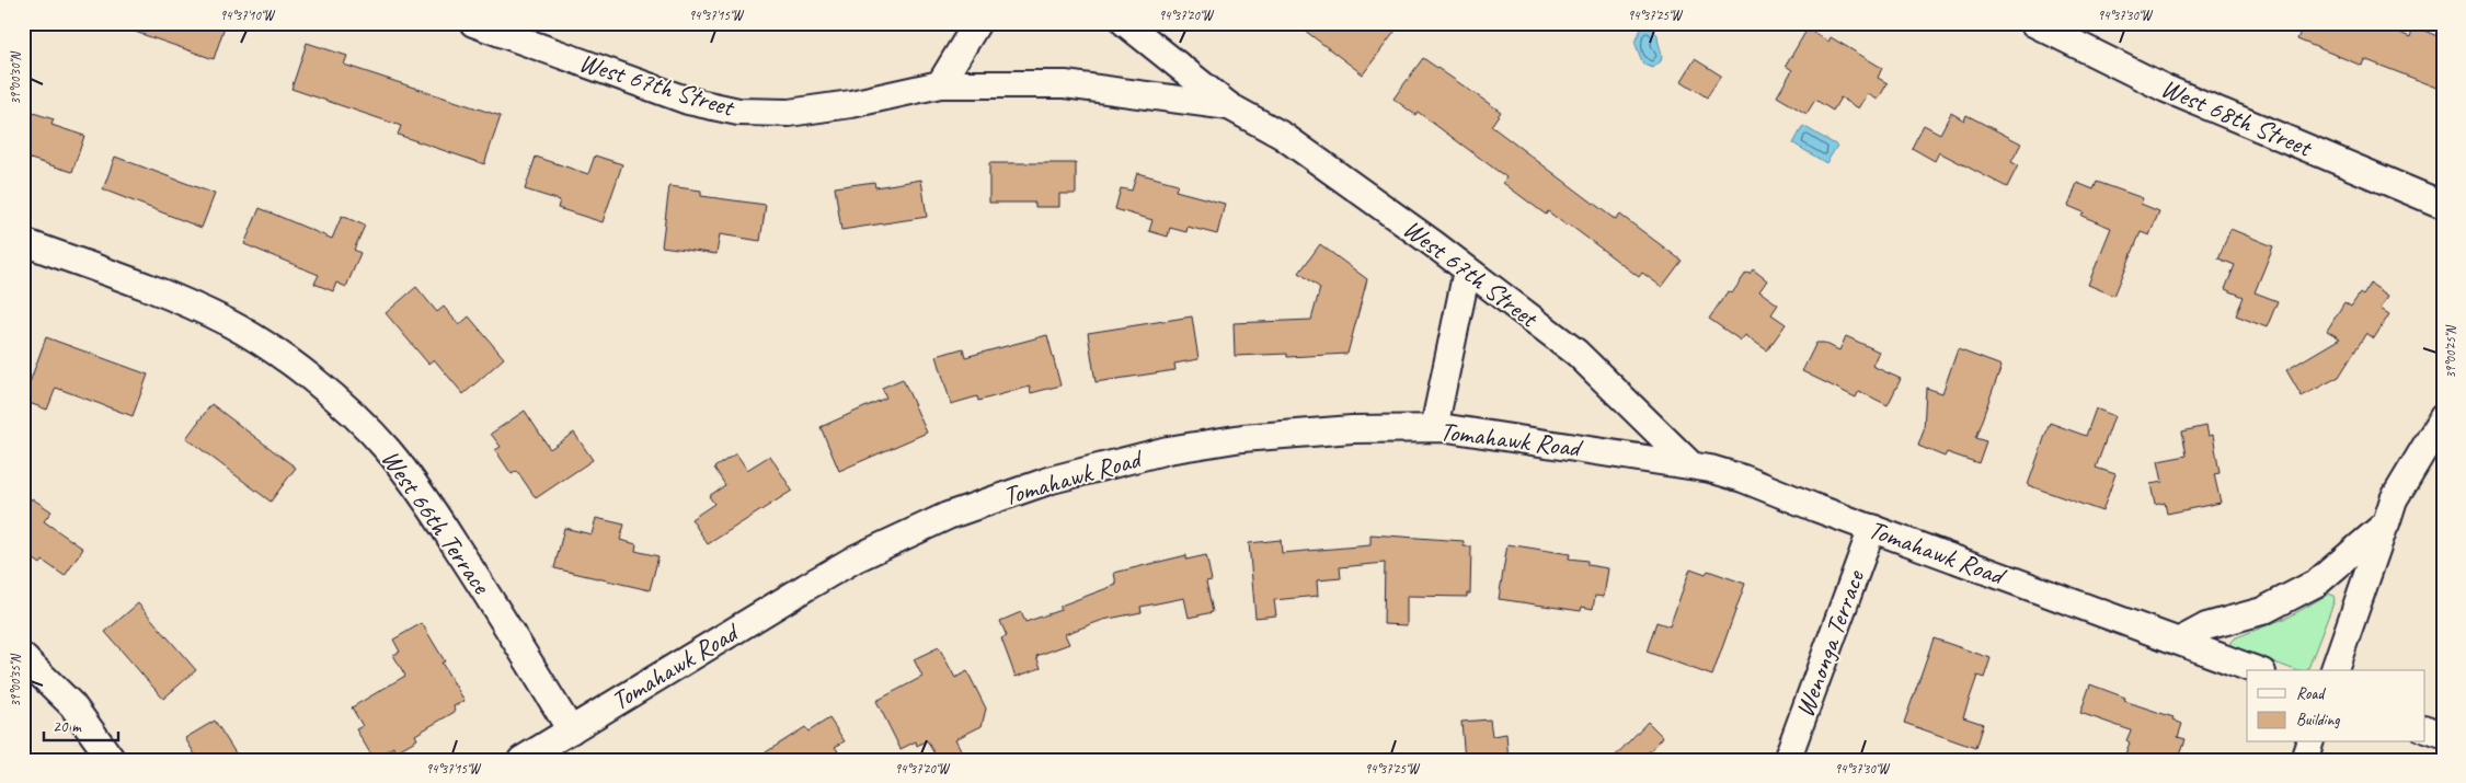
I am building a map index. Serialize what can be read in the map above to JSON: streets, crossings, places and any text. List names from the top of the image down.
{
  "streets": {
    "street": [
      "West 67th Street",
      "West 68th Street",
      "Tomahawk Road",
      "West 66th Terrace",
      "Wenonga Terrace"
    ]
  },
  "crossings": [
    ["West 67th Street", "Tomahawk Road"],
    ["Tomahawk Road", "West 66th Terrace"],
    ["Tomahawk Road", "Wenonga Terrace"]
  ],
  "legend": ["Road", "Building"],
  "scale_bar": "20 m",
  "coordinates": [
    "94°37'10\"W",
    "94°37'15\"W",
    "94°37'20\"W",
    "94°37'25\"W",
    "94°37'30\"W",
    "39°00'30\"N",
    "39°00'25\"N",
    "39°00'35\"N"
  ]
}
